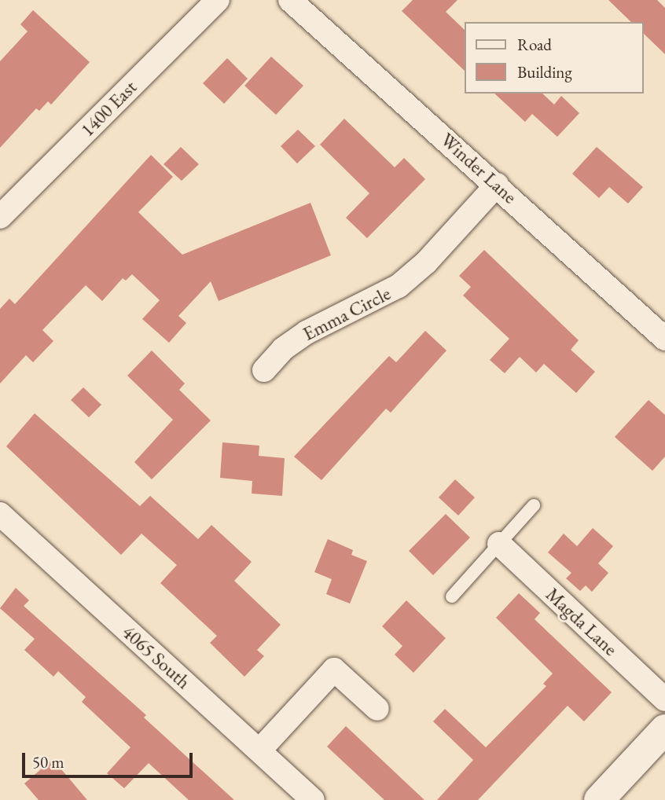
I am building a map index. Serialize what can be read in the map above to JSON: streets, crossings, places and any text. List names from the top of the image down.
{
  "streets": {
    "street": [
      "1400 East",
      "Winder Lane",
      "Emma Circle",
      "Magda Lane",
      "4065 South"
    ]
  },
  "crossings": [
    ["Winder Lane", "Emma Circle"]
  ],
  "legend": ["Road", "Building"],
  "scale_bar": "50 m"
}
